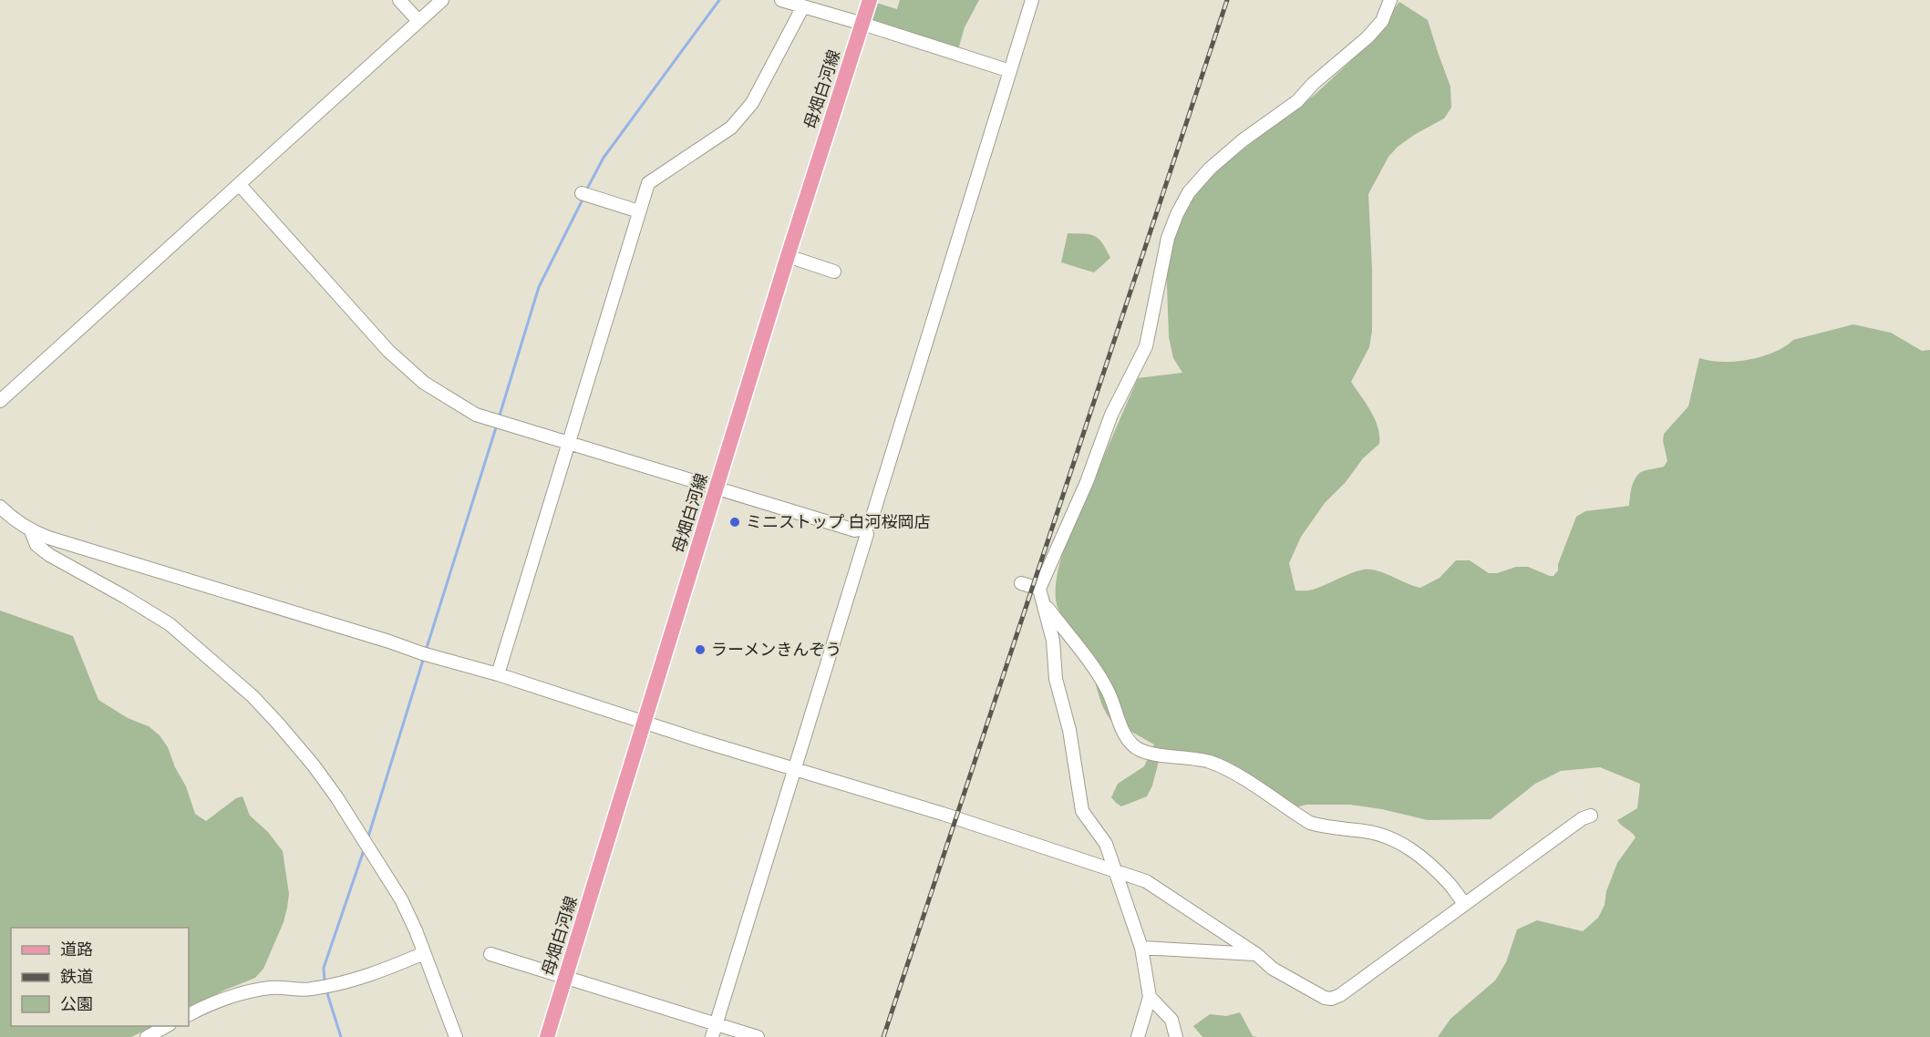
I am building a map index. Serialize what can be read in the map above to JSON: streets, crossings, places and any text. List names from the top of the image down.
{
  "streets": {
    "main road": ["母畑白河線"]
  },
  "places": ["ミニストップ 白河桜岡店", "ラーメンきんぞう"],
  "legend": ["道路", "鉄道", "公園"]
}
